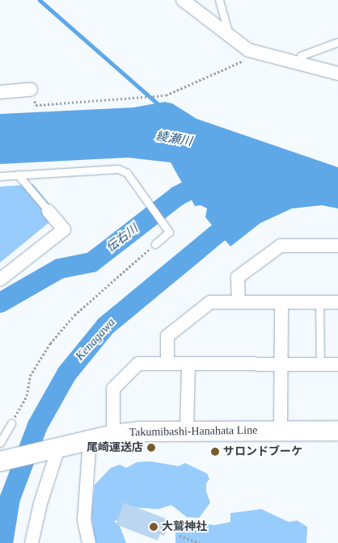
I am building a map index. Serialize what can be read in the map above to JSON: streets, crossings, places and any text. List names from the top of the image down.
{
  "streets": {
    "main road": ["Takumibashi-Hanahata Line"]
  },
  "water": ["綾瀬川", "伝右川", "Kenagawa"],
  "places": ["尾崎運送店", "サロンドブーケ", "大鷲神社"]
}
